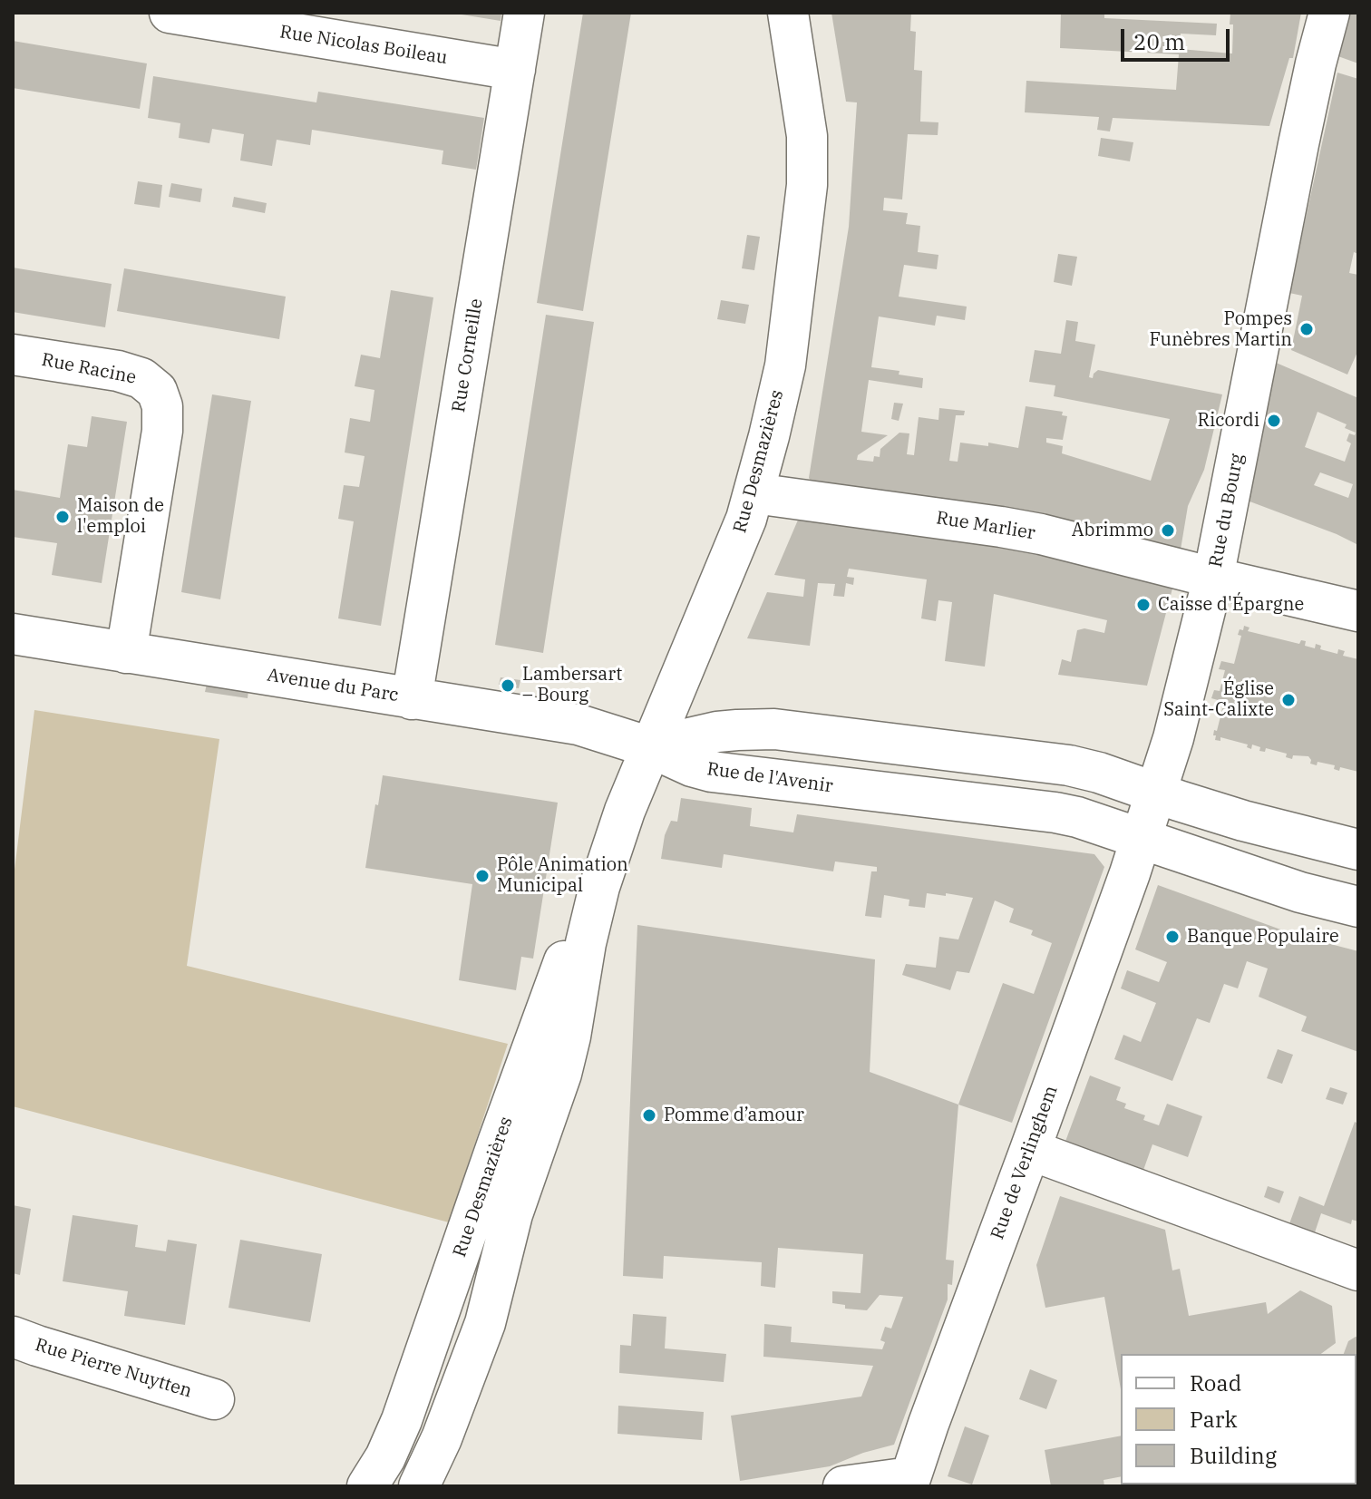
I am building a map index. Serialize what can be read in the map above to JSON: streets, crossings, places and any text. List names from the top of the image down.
{
  "streets": {
    "street": [
      "Rue Nicolas Boileau",
      "Rue Corneille",
      "Rue Racine",
      "Rue Desmazières",
      "Rue du Bourg",
      "Rue Marlier",
      "Avenue du Parc",
      "Rue de l'Avenir",
      "Rue de Verlinghem",
      "Rue Pierre Nuytten"
    ]
  },
  "crossings": [
    ["Rue Nicolas Boileau", "Rue Corneille"],
    ["Rue Corneille", "Avenue du Parc"],
    ["Rue Racine", "Avenue du Parc"],
    ["Rue Desmazières", "Rue Marlier"],
    ["Rue Desmazières", "Avenue du Parc"],
    ["Rue Desmazières", "Rue de l'Avenir"],
    ["Rue du Bourg", "Rue Marlier"],
    ["Rue du Bourg", "Rue de l'Avenir"],
    ["Rue du Bourg", "Rue de Verlinghem"],
    ["Avenue du Parc", "Rue de l'Avenir"],
    ["Rue de l'Avenir", "Rue de Verlinghem"]
  ],
  "places": [
    "Pompes Funèbres Martin",
    "Ricordi",
    "Maison de l'emploi",
    "Abrimmo",
    "Caisse d'Épargne",
    "Lambersart – Bourg",
    "Église Saint-Calixte",
    "Pôle Animation Municipal",
    "Banque Populaire",
    "Pomme d’amour"
  ],
  "legend": ["Road", "Park", "Building"],
  "scale_bar": "20 m"
}
